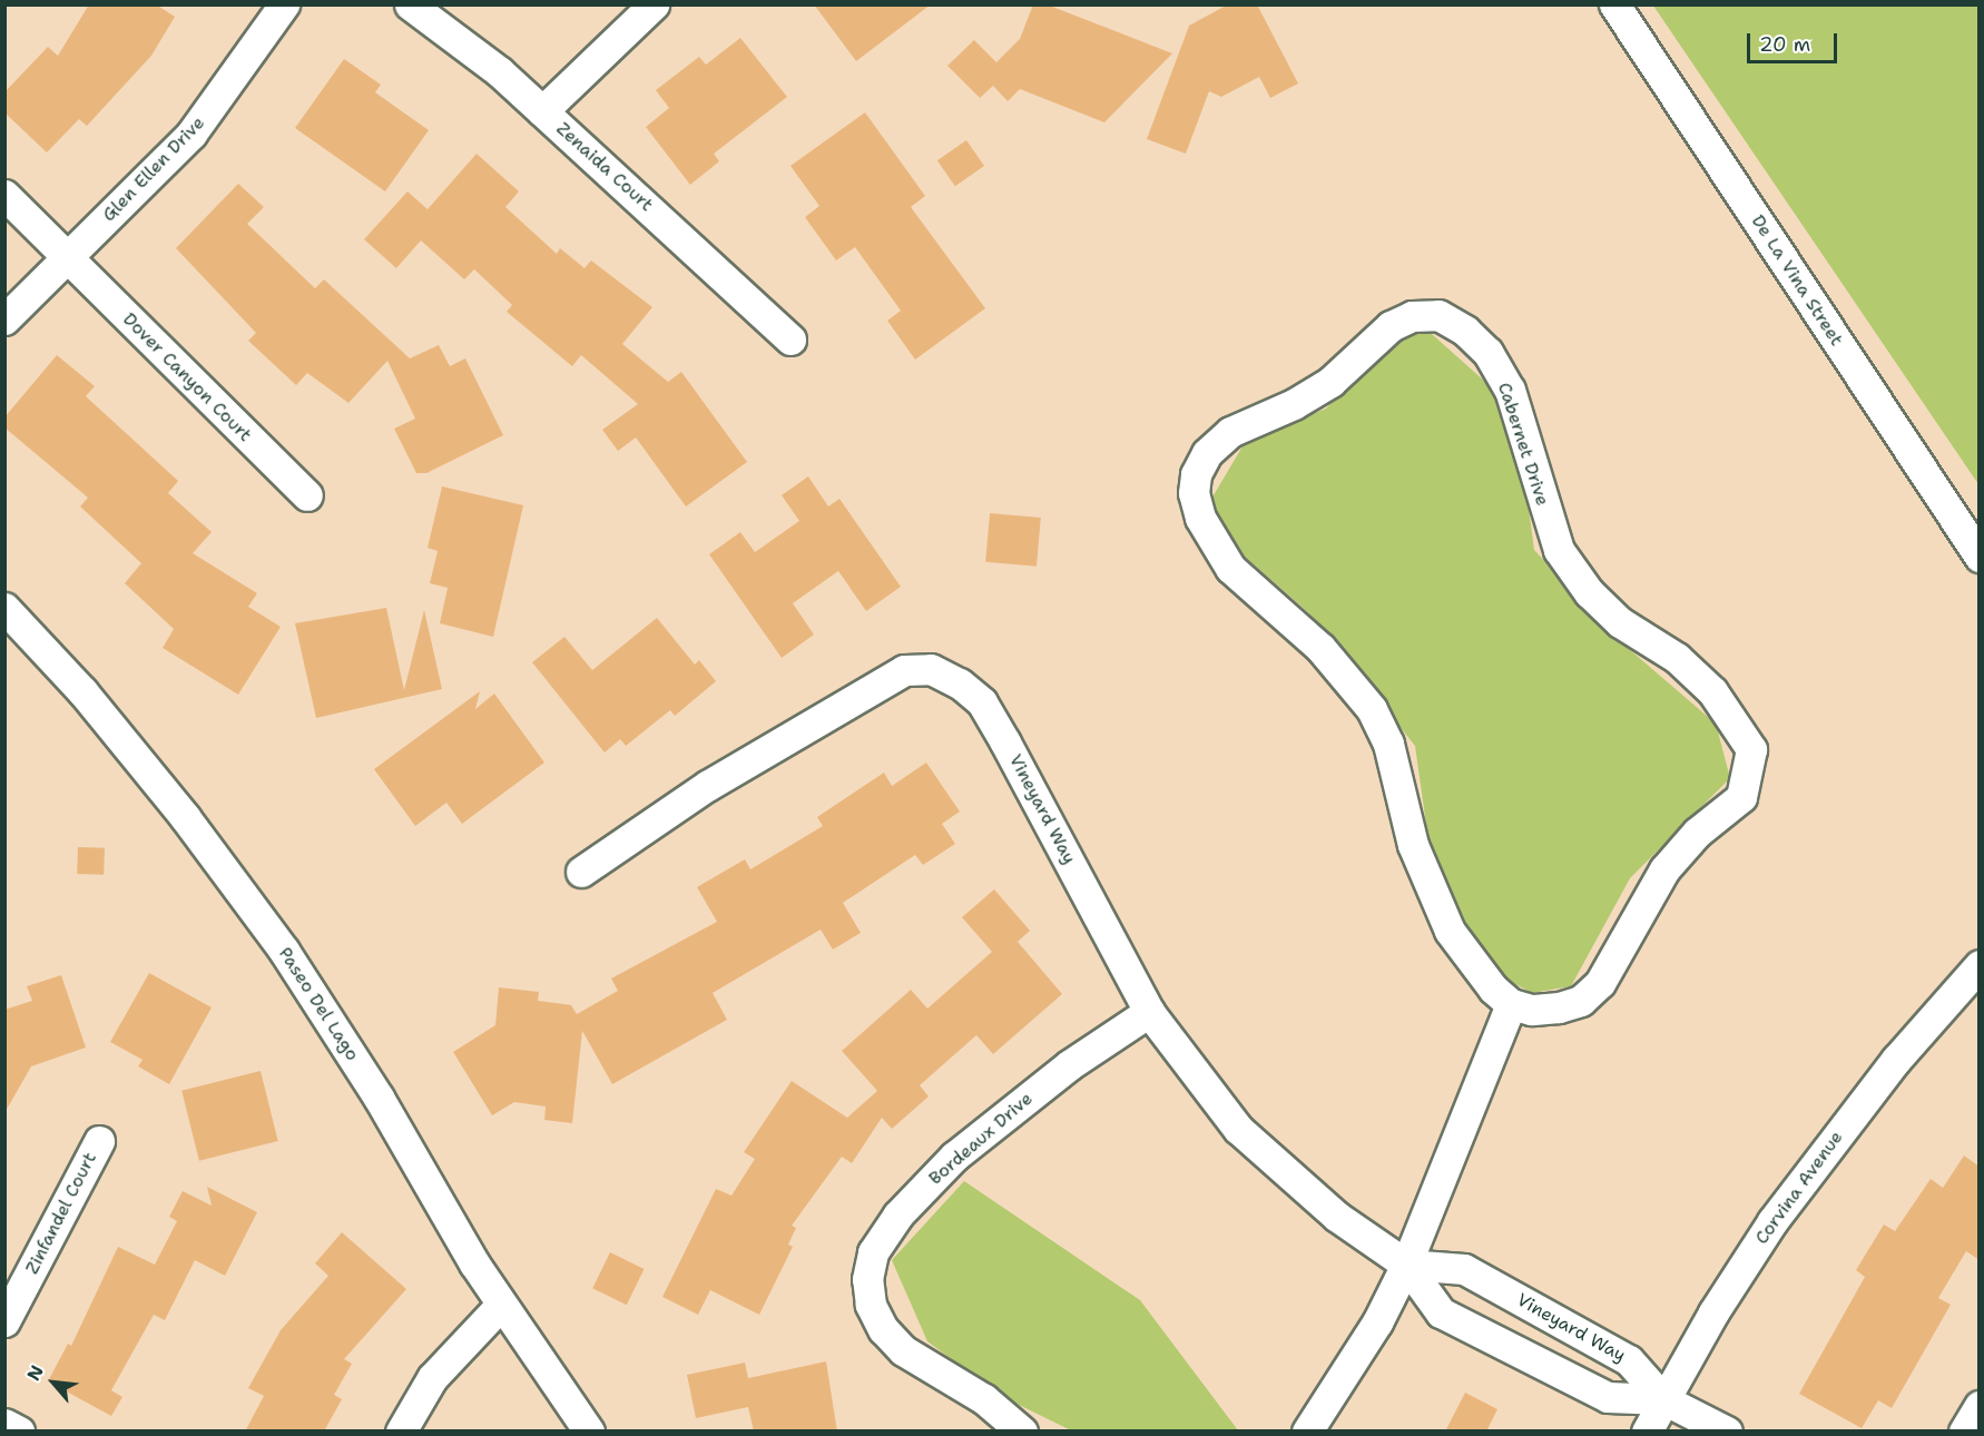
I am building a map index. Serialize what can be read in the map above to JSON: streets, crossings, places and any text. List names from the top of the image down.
{
  "streets": {
    "street": [
      "Zenaida Court",
      "Glen Ellen Drive",
      "De La Vina Street",
      "Dover Canyon Court",
      "Cabernet Drive",
      "Vineyard Way",
      "Paseo Del Lago",
      "Bordeaux Drive",
      "Corvina Avenue",
      "Zinfandel Court"
    ]
  },
  "crossings": [
    ["Glen Ellen Drive", "Dover Canyon Court"],
    ["Vineyard Way", "Bordeaux Drive"],
    ["Vineyard Way", "Corvina Avenue"]
  ],
  "scale_bar": "20 m",
  "north": "top left"
}
